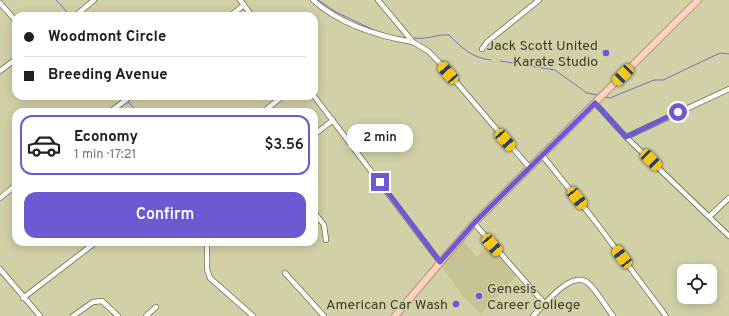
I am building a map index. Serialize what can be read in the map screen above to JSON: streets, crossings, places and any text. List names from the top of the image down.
{
  "places": ["Jack Scott United Karate Studio", "Genesis Career College", "American Car Wash"],
  "page": {
    "banner": ["Woodmont Circle", "Breeding Avenue"],
    "list": [
      {
        "name": "Economy",
        "note": "1 min · 17:21",
        "value": "$3.56"
      }
    ],
    "bubble": "2 min",
    "buttons": "Confirm"
  }
}
